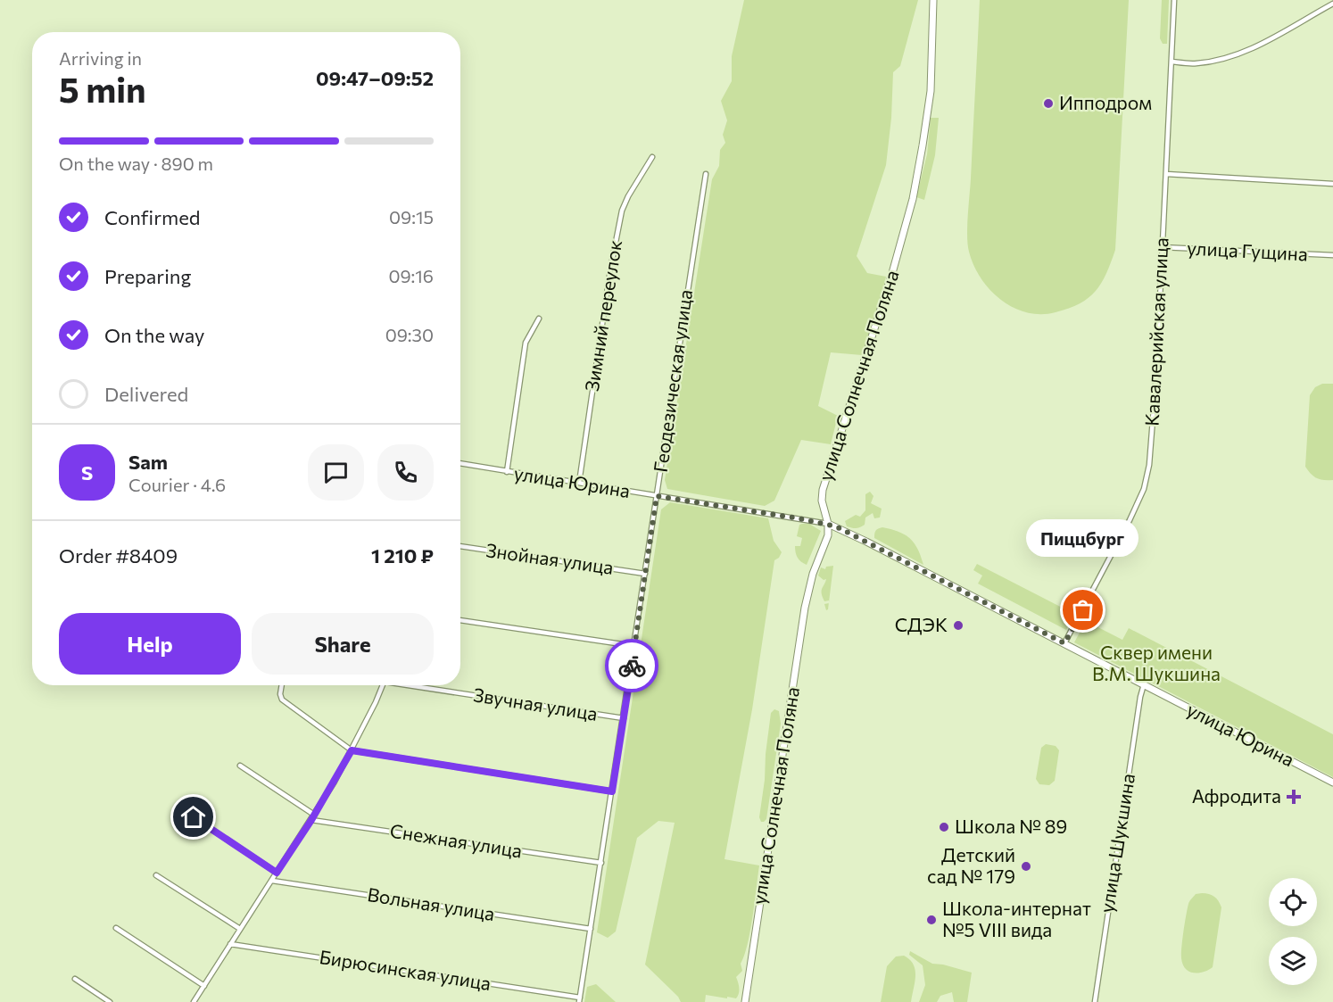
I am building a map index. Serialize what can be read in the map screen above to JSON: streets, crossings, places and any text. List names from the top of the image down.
{
  "streets": {
    "street": [
      "улица Гущина",
      "Зимний переулок",
      "Кавалерийская улица",
      "улица Солнечная Поляна",
      "Геодезическая улица",
      "улица Юрина",
      "Знойная улица",
      "Звучная улица",
      "Снежная улица",
      "улица Шукшина",
      "Вольная улица",
      "Бирюсинская улица"
    ]
  },
  "crossings": [
    ["улица Гущина", "Кавалерийская улица"],
    ["Зимний переулок", "улица Юрина"],
    ["Кавалерийская улица", "улица Юрина"],
    ["улица Солнечная Поляна", "улица Юрина"],
    ["Геодезическая улица", "улица Юрина"],
    ["Геодезическая улица", "Знойная улица"],
    ["Геодезическая улица", "Звучная улица"],
    ["Геодезическая улица", "Снежная улица"],
    ["Геодезическая улица", "Вольная улица"],
    ["Геодезическая улица", "Бирюсинская улица"],
    ["улица Юрина", "улица Шукшина"]
  ],
  "parks": ["Сквер имени В.М. Шукшина"],
  "places": {
    "other": [
      "Ипподром",
      "Пиццбург",
      "СДЭК",
      "Школа № 89",
      "Детский сад № 179",
      "Школа-интернат №5 VIII вида"
    ],
    "health": ["Афродита"]
  },
  "page": {
    "heading": ["5 min", "Arriving in", "09:47–09:52"],
    "panel": [
      "Sam",
      "Courier · 4.6",
      "Order #8409",
      "1 210 ₽"
    ],
    "bar": "On the way · 890 m",
    "list": [
      ["Confirmed", "09:15"],
      ["Preparing", "09:16"],
      ["On the way", "09:30"],
      "Delivered"
    ],
    "round": "S",
    "bubble": "Пиццбург",
    "buttons": ["Help", "Share"]
  }
}
